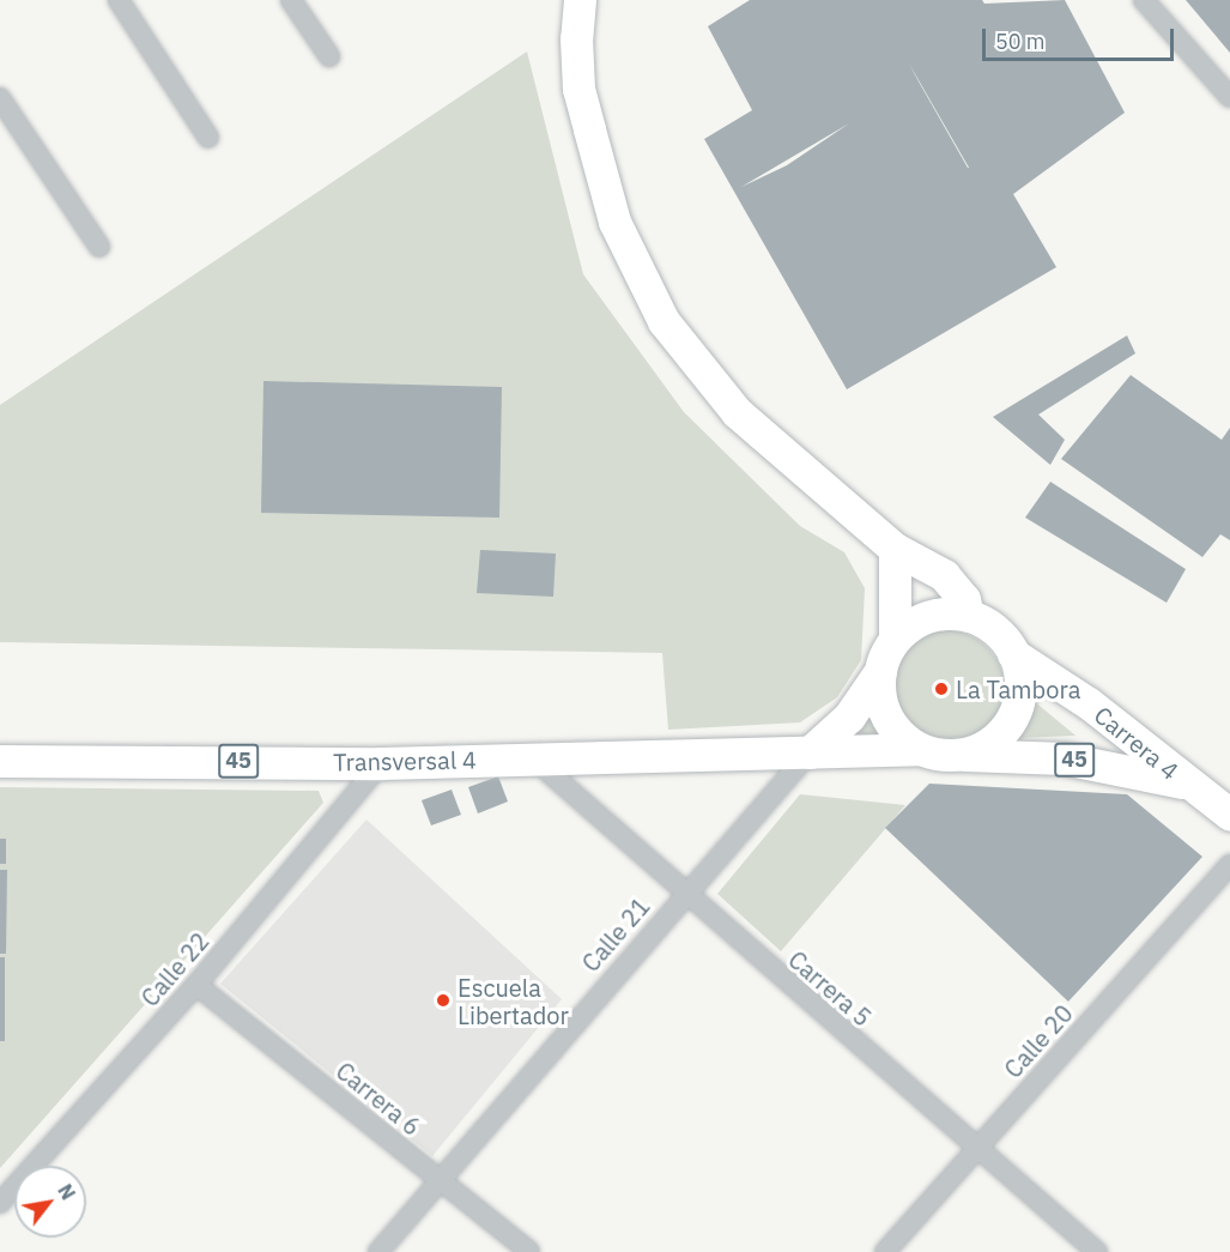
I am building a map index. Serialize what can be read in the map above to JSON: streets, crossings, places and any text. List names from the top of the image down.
{
  "streets": {
    "main road": ["Carrera 4", "45", "Transversal 4"],
    "street": [
      "Calle 21",
      "Calle 22",
      "Carrera 5",
      "Calle 20",
      "Carrera 6"
    ]
  },
  "crossings": [
    ["Carrera 4", "45"],
    ["45", "Transversal 4"],
    ["45", "Calle 21"],
    ["Transversal 4", "Calle 21"],
    ["Transversal 4", "Calle 22"],
    ["Transversal 4", "Carrera 5"],
    ["Calle 21", "Carrera 5"],
    ["Calle 21", "Carrera 6"],
    ["Calle 22", "Carrera 6"],
    ["Carrera 5", "Calle 20"]
  ],
  "places": ["La Tambora", "Escuela Libertador"],
  "scale_bar": "50 m",
  "north": "top right"
}
